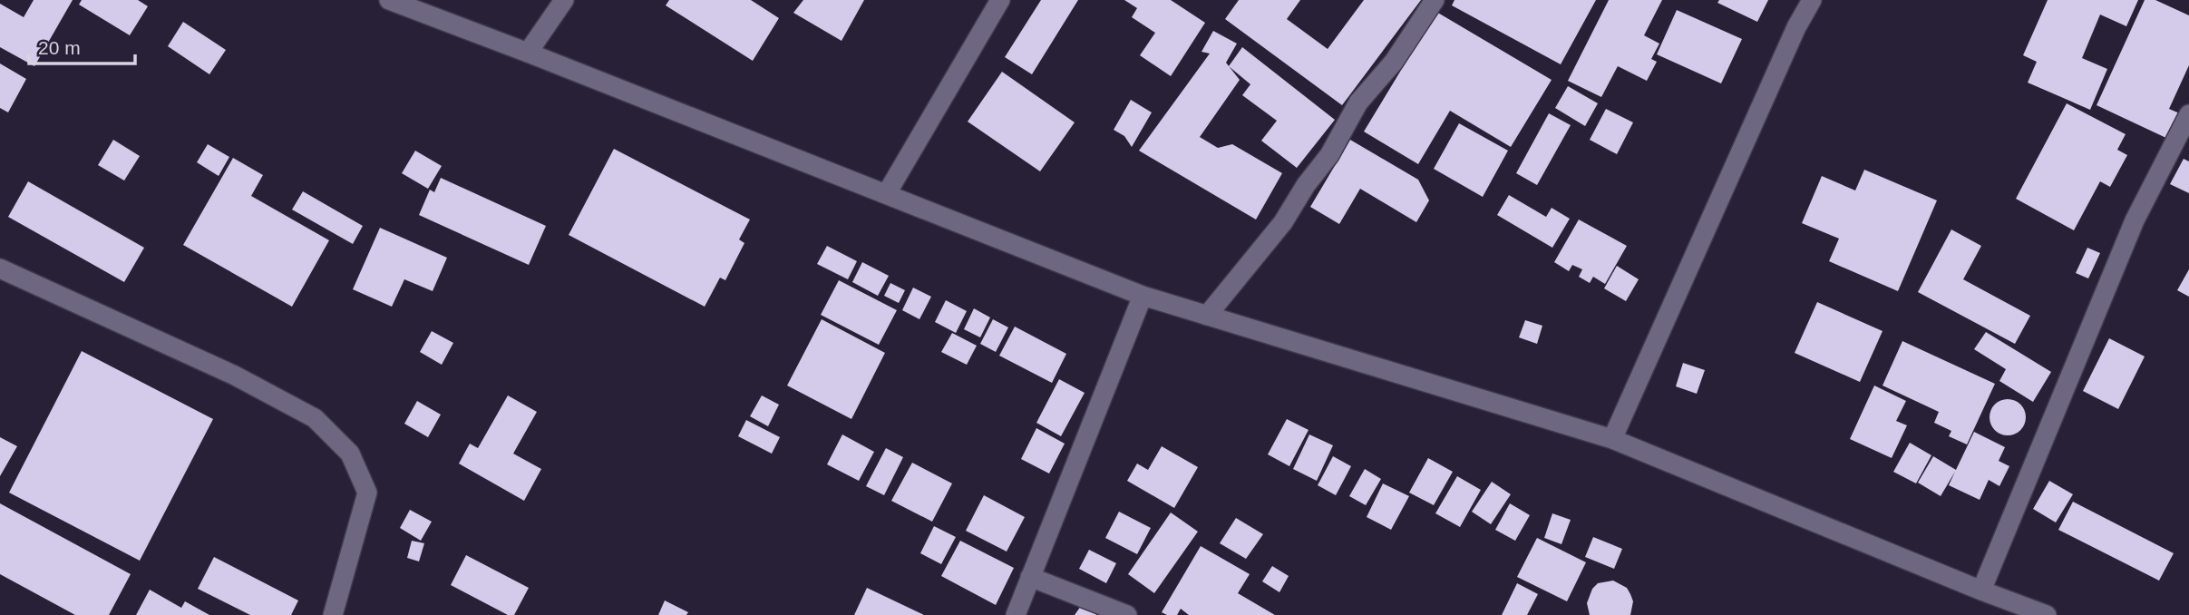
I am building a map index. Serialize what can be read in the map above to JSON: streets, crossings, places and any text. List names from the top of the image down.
{
  "scale_bar": "20 m"
}
